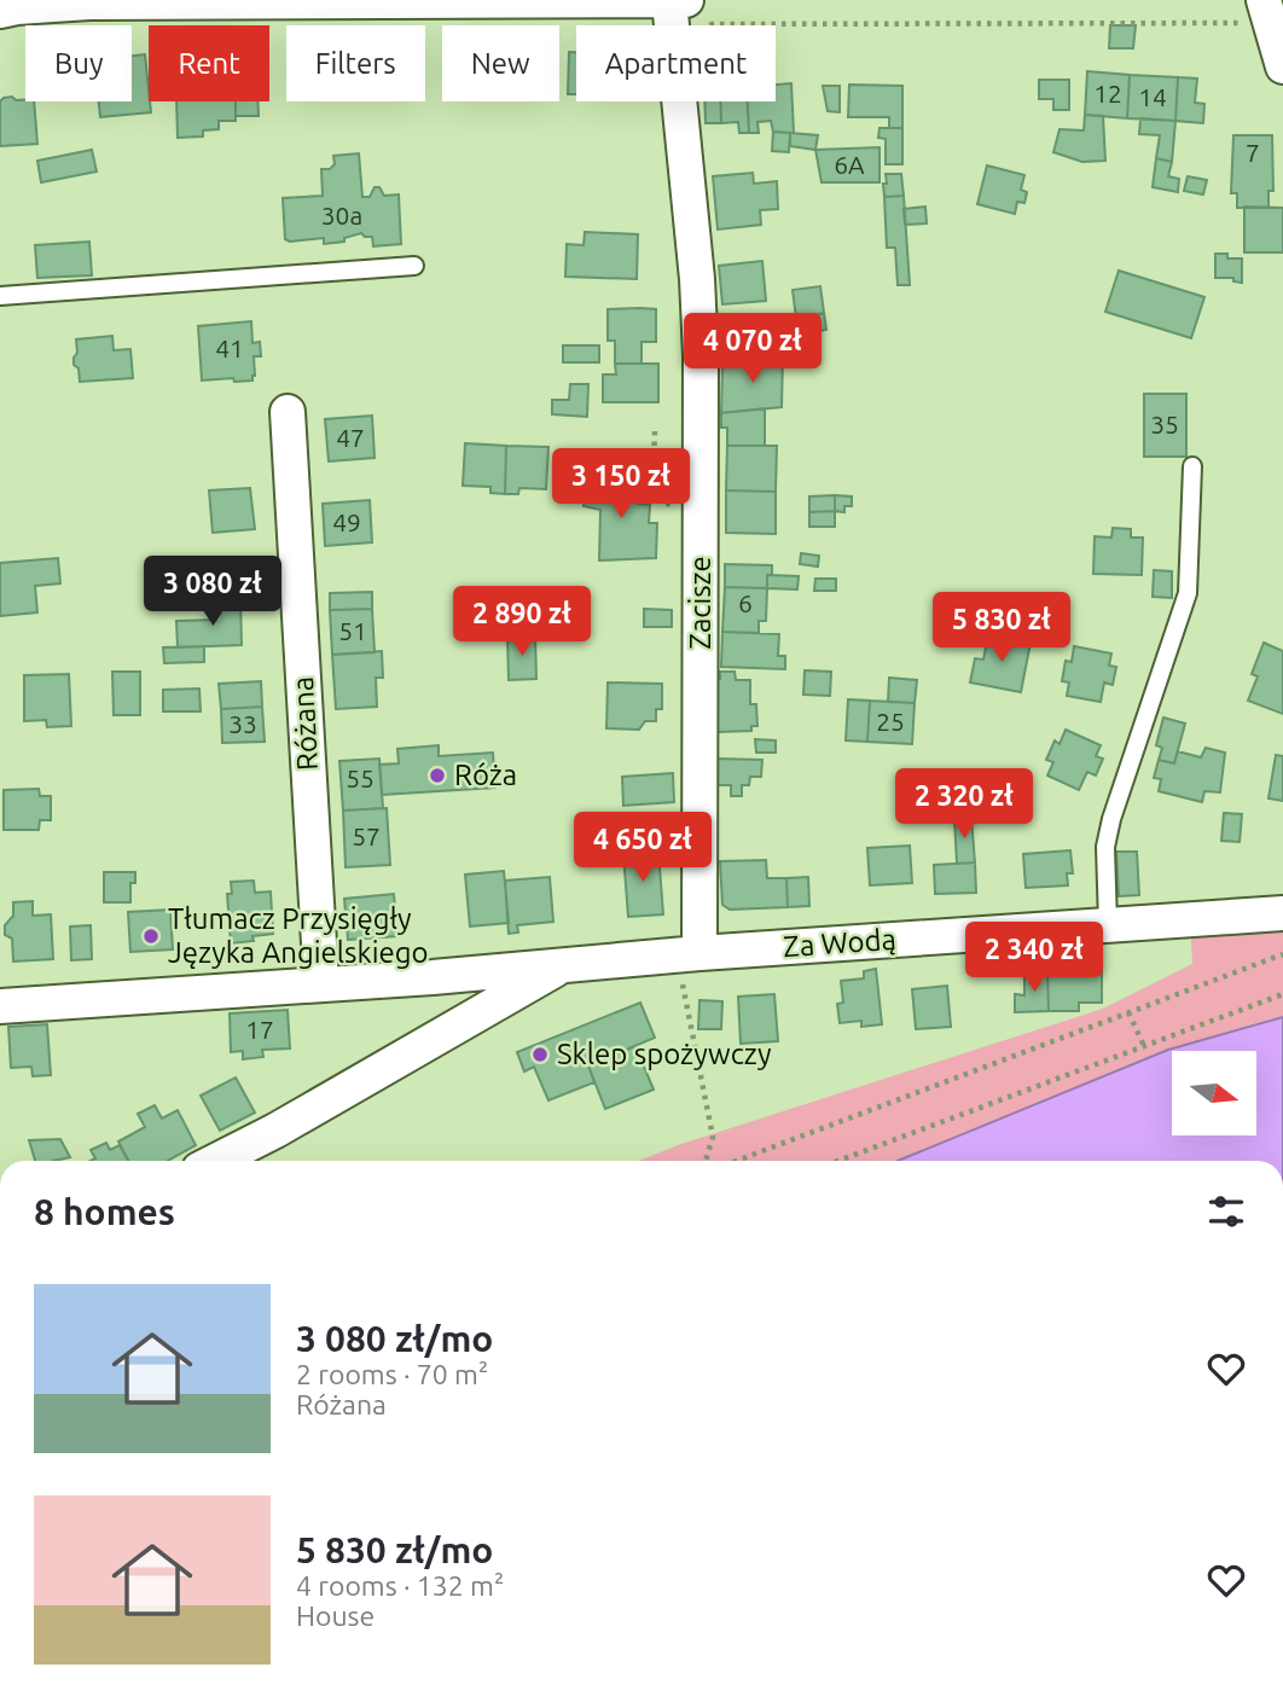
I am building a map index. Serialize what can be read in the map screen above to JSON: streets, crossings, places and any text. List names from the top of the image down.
{
  "streets": {
    "street": ["Zacisze", "Różana", "Za Wodą"]
  },
  "crossings": [
    ["Zacisze", "Za Wodą"]
  ],
  "places": ["Róża", "Tłumacz Przysięgły Języka Angielskiego", "Sklep spożywczy"],
  "house_numbers": [
    "12",
    "14",
    "7",
    "6A",
    "30a",
    "41",
    "35",
    "47",
    "49",
    "6",
    "51",
    "25",
    "33",
    "55",
    "57",
    "17"
  ],
  "north": "right",
  "page": {
    "chip": [
      "Buy",
      "Rent",
      "Filters",
      "New",
      "Apartment"
    ],
    "price": [
      "4 070 zł",
      "3 150 zł",
      "3 080 zł",
      "2 890 zł",
      "5 830 zł",
      "2 320 zł",
      "4 650 zł",
      "2 340 zł"
    ],
    "heading": "8 homes",
    "list": [
      {
        "name": "3 080 zł/mo",
        "note": "2 rooms · 70 m² · Różana"
      },
      {
        "name": "5 830 zł/mo",
        "note": "4 rooms · 132 m² · House"
      }
    ]
  }
}
